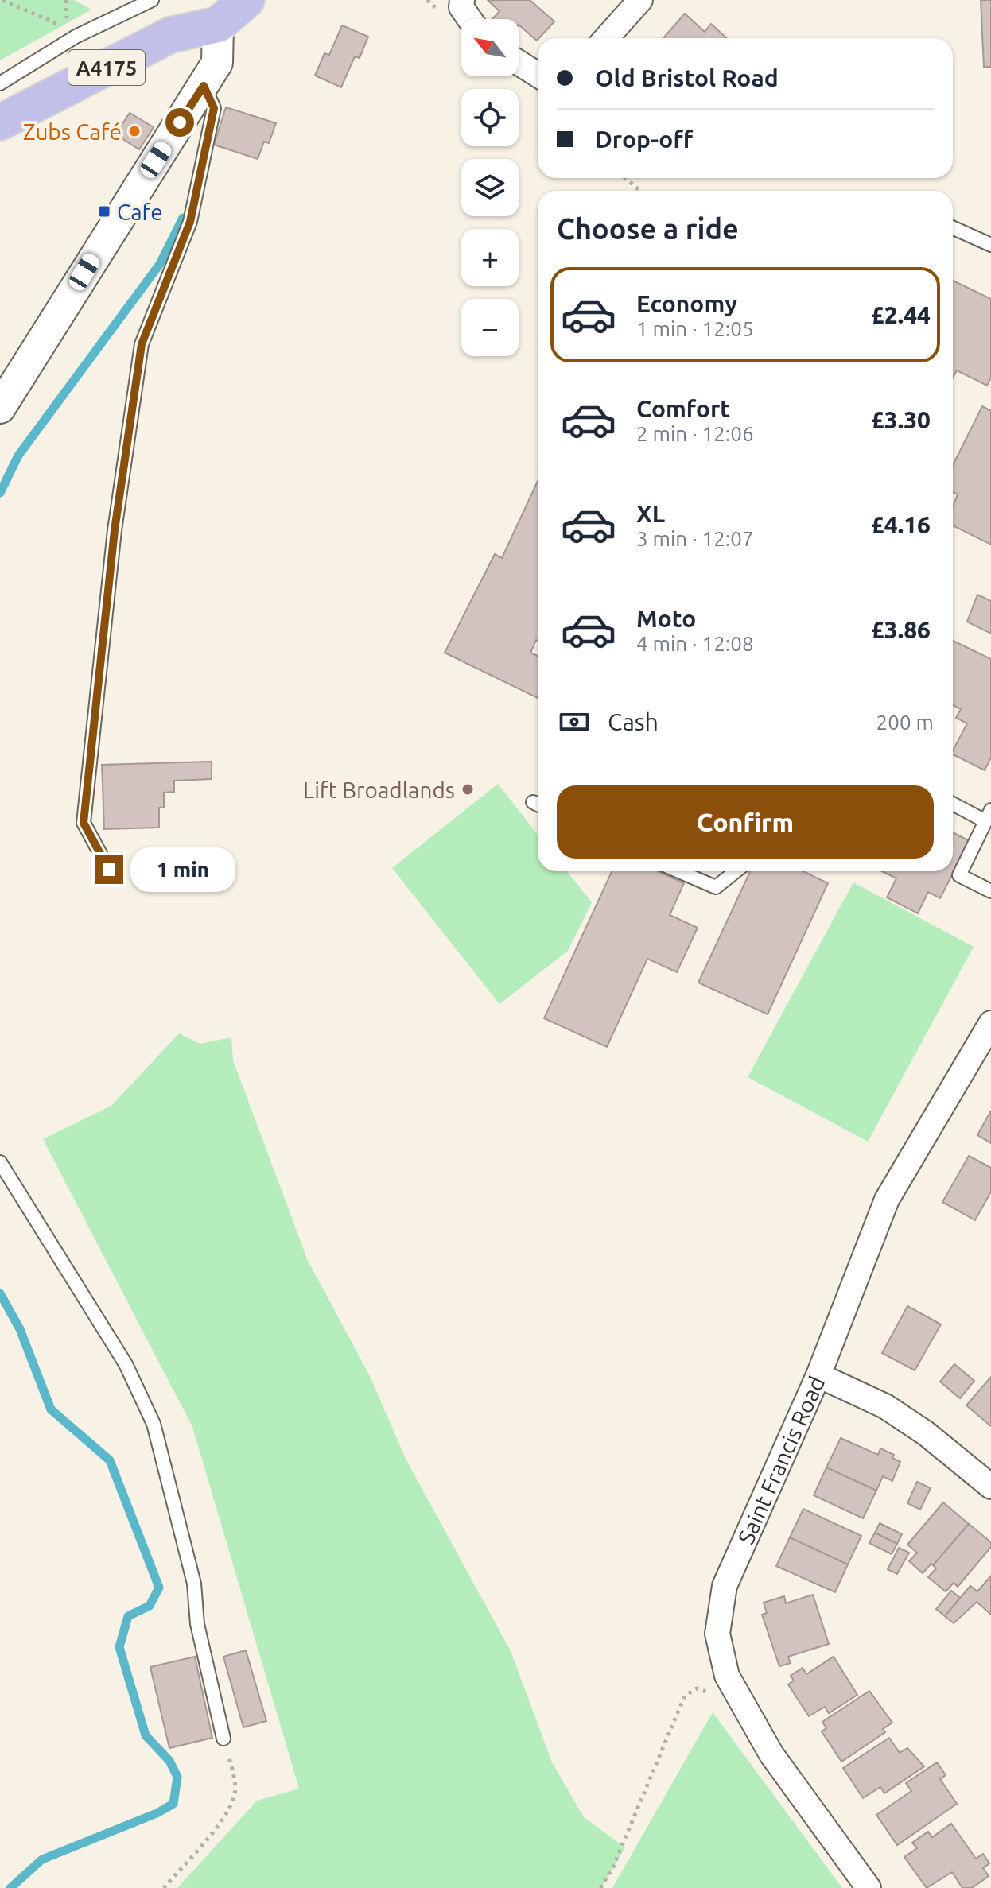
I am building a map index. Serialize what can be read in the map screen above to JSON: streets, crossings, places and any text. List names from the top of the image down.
{
  "streets": {
    "main road": ["A4175"],
    "street": ["Saint Francis Road"]
  },
  "places": {
    "other": ["Zubs Café", "Lift Broadlands"],
    "transit": ["Cafe"]
  },
  "north": "top left",
  "page": {
    "map_buttons": ["+", "−"],
    "banner": ["Old Bristol Road", "Drop-off"],
    "heading": "Choose a ride",
    "list": [
      {
        "name": "Economy",
        "note": "1 min · 12:05",
        "value": "£2.44"
      },
      {
        "name": "Comfort",
        "note": "2 min · 12:06",
        "value": "£3.30"
      },
      {
        "name": "XL",
        "note": "3 min · 12:07",
        "value": "£4.16"
      },
      {
        "name": "Moto",
        "note": "4 min · 12:08",
        "value": "£3.86"
      }
    ],
    "pay": ["Cash", "200 m"],
    "buttons": "Confirm",
    "bubble": "1 min"
  }
}
